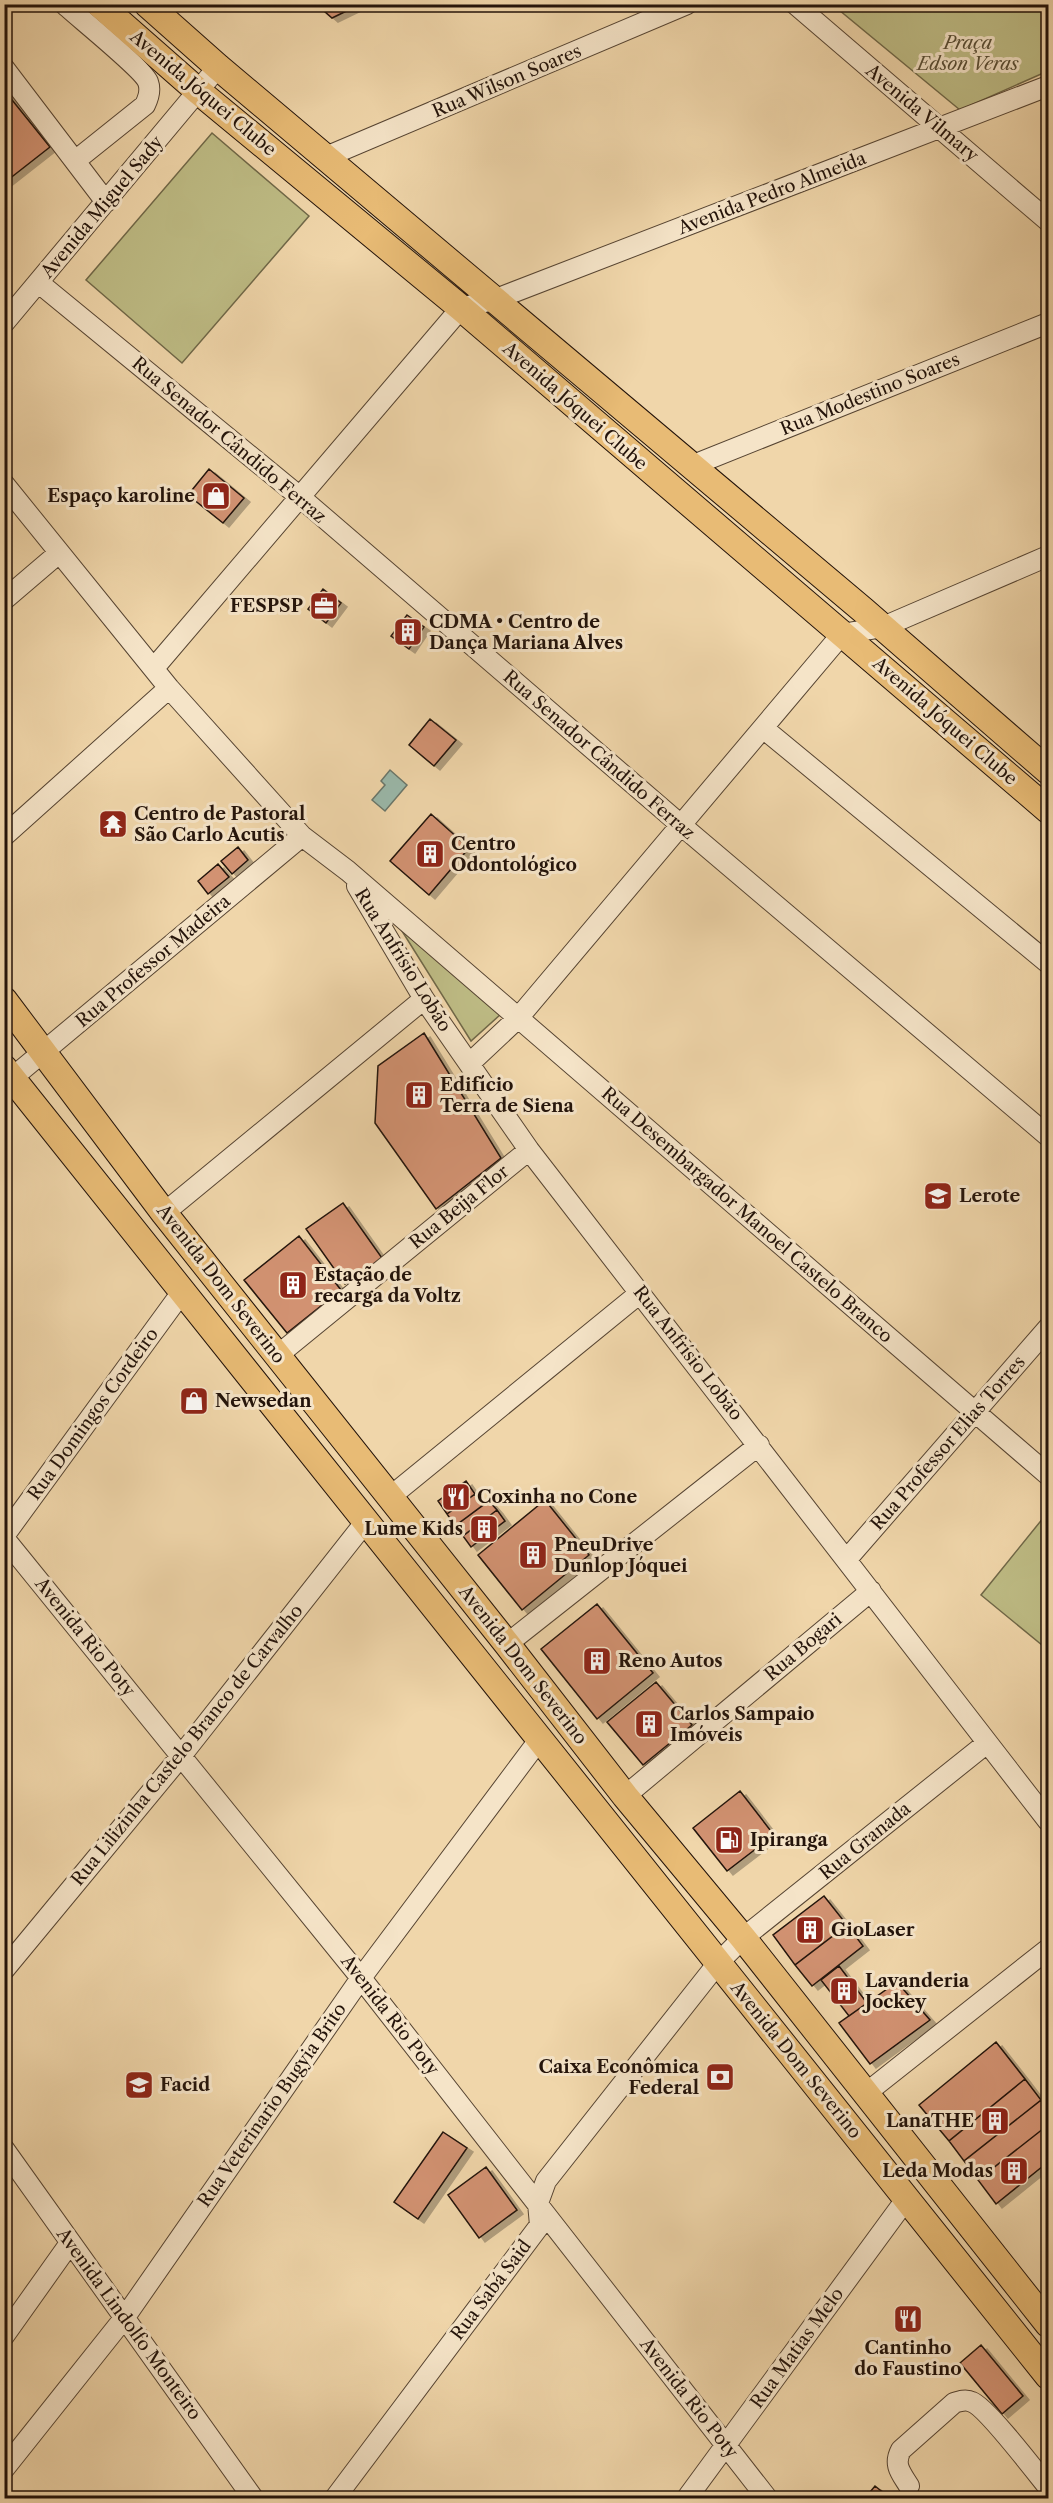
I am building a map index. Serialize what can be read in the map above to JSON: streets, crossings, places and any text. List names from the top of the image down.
{
  "streets": {
    "main road": ["Avenida Jóquei Clube", "Avenida Dom Severino"],
    "street": [
      "Rua Wilson Soares",
      "Avenida Vilmary",
      "Avenida Pedro Almeida",
      "Avenida Miguel Sady",
      "Rua Modestino Soares",
      "Rua Senador Cândido Ferraz",
      "Rua Anfrísio Lobão",
      "Rua Professor Madeira",
      "Rua Beija Flor",
      "Rua Desembargador Manoel Castelo Branco",
      "Rua Domingos Cordeiro",
      "Rua Professor Elias Torres",
      "Avenida Rio Poty",
      "Rua Bogari",
      "Rua Lilizinha Castelo Branco de Carvalho",
      "Rua Granada",
      "Rua Veterinario Bugyia Brito",
      "Rua Sabá Said",
      "Avenida Lindolfo Monteiro",
      "Rua Matias Melo"
    ]
  },
  "crossings": [
    ["Rua Wilson Soares", "Avenida Jóquei Clube"],
    ["Avenida Jóquei Clube", "Avenida Pedro Almeida"],
    ["Avenida Jóquei Clube", "Avenida Miguel Sady"],
    ["Avenida Jóquei Clube", "Rua Modestino Soares"],
    ["Avenida Vilmary", "Avenida Pedro Almeida"],
    ["Avenida Miguel Sady", "Rua Senador Cândido Ferraz"],
    ["Rua Anfrísio Lobão", "Rua Beija Flor"],
    ["Rua Anfrísio Lobão", "Rua Desembargador Manoel Castelo Branco"],
    ["Rua Anfrísio Lobão", "Rua Professor Elias Torres"],
    ["Rua Anfrísio Lobão", "Rua Bogari"],
    ["Rua Anfrísio Lobão", "Rua Granada"],
    ["Rua Professor Madeira", "Rua Desembargador Manoel Castelo Branco"],
    ["Rua Professor Madeira", "Avenida Dom Severino"],
    ["Rua Beija Flor", "Avenida Dom Severino"],
    ["Rua Desembargador Manoel Castelo Branco", "Rua Professor Elias Torres"],
    ["Avenida Dom Severino", "Rua Domingos Cordeiro"],
    ["Avenida Dom Severino", "Rua Bogari"],
    ["Avenida Dom Severino", "Rua Lilizinha Castelo Branco de Carvalho"],
    ["Avenida Dom Severino", "Rua Granada"],
    ["Avenida Dom Severino", "Rua Veterinario Bugyia Brito"],
    ["Avenida Dom Severino", "Rua Sabá Said"],
    ["Avenida Dom Severino", "Rua Matias Melo"],
    ["Rua Domingos Cordeiro", "Avenida Rio Poty"],
    ["Avenida Rio Poty", "Rua Lilizinha Castelo Branco de Carvalho"],
    ["Avenida Rio Poty", "Rua Veterinario Bugyia Brito"],
    ["Avenida Rio Poty", "Rua Sabá Said"],
    ["Avenida Rio Poty", "Rua Matias Melo"],
    ["Rua Granada", "Rua Sabá Said"],
    ["Rua Veterinario Bugyia Brito", "Avenida Lindolfo Monteiro"]
  ],
  "parks": ["Praça Edson Veras"],
  "places": {
    "shop": ["Espaço karoline", "Newsedan"],
    "office": ["FESPSP"],
    "building": [
      "CDMA • Centro de Dança Mariana Alves",
      "Centro Odontológico",
      "Edifício Terra de Siena",
      "Estação de recarga da Voltz",
      "Lume Kids",
      "PneuDrive Dunlop Jóquei",
      "Reno Autos",
      "Carlos Sampaio Imóveis",
      "GioLaser",
      "Lavanderia Jockey",
      "LanaTHE",
      "Leda Modas"
    ],
    "temple": ["Centro de Pastoral São Carlo Acutis"],
    "school or university": ["Lerote", "Facid"],
    "restaurant": ["Coxinha no Cone", "Cantinho do Faustino"],
    "fuel station": ["Ipiranga"],
    "bank": ["Caixa Econômica Federal"]
  }
}
